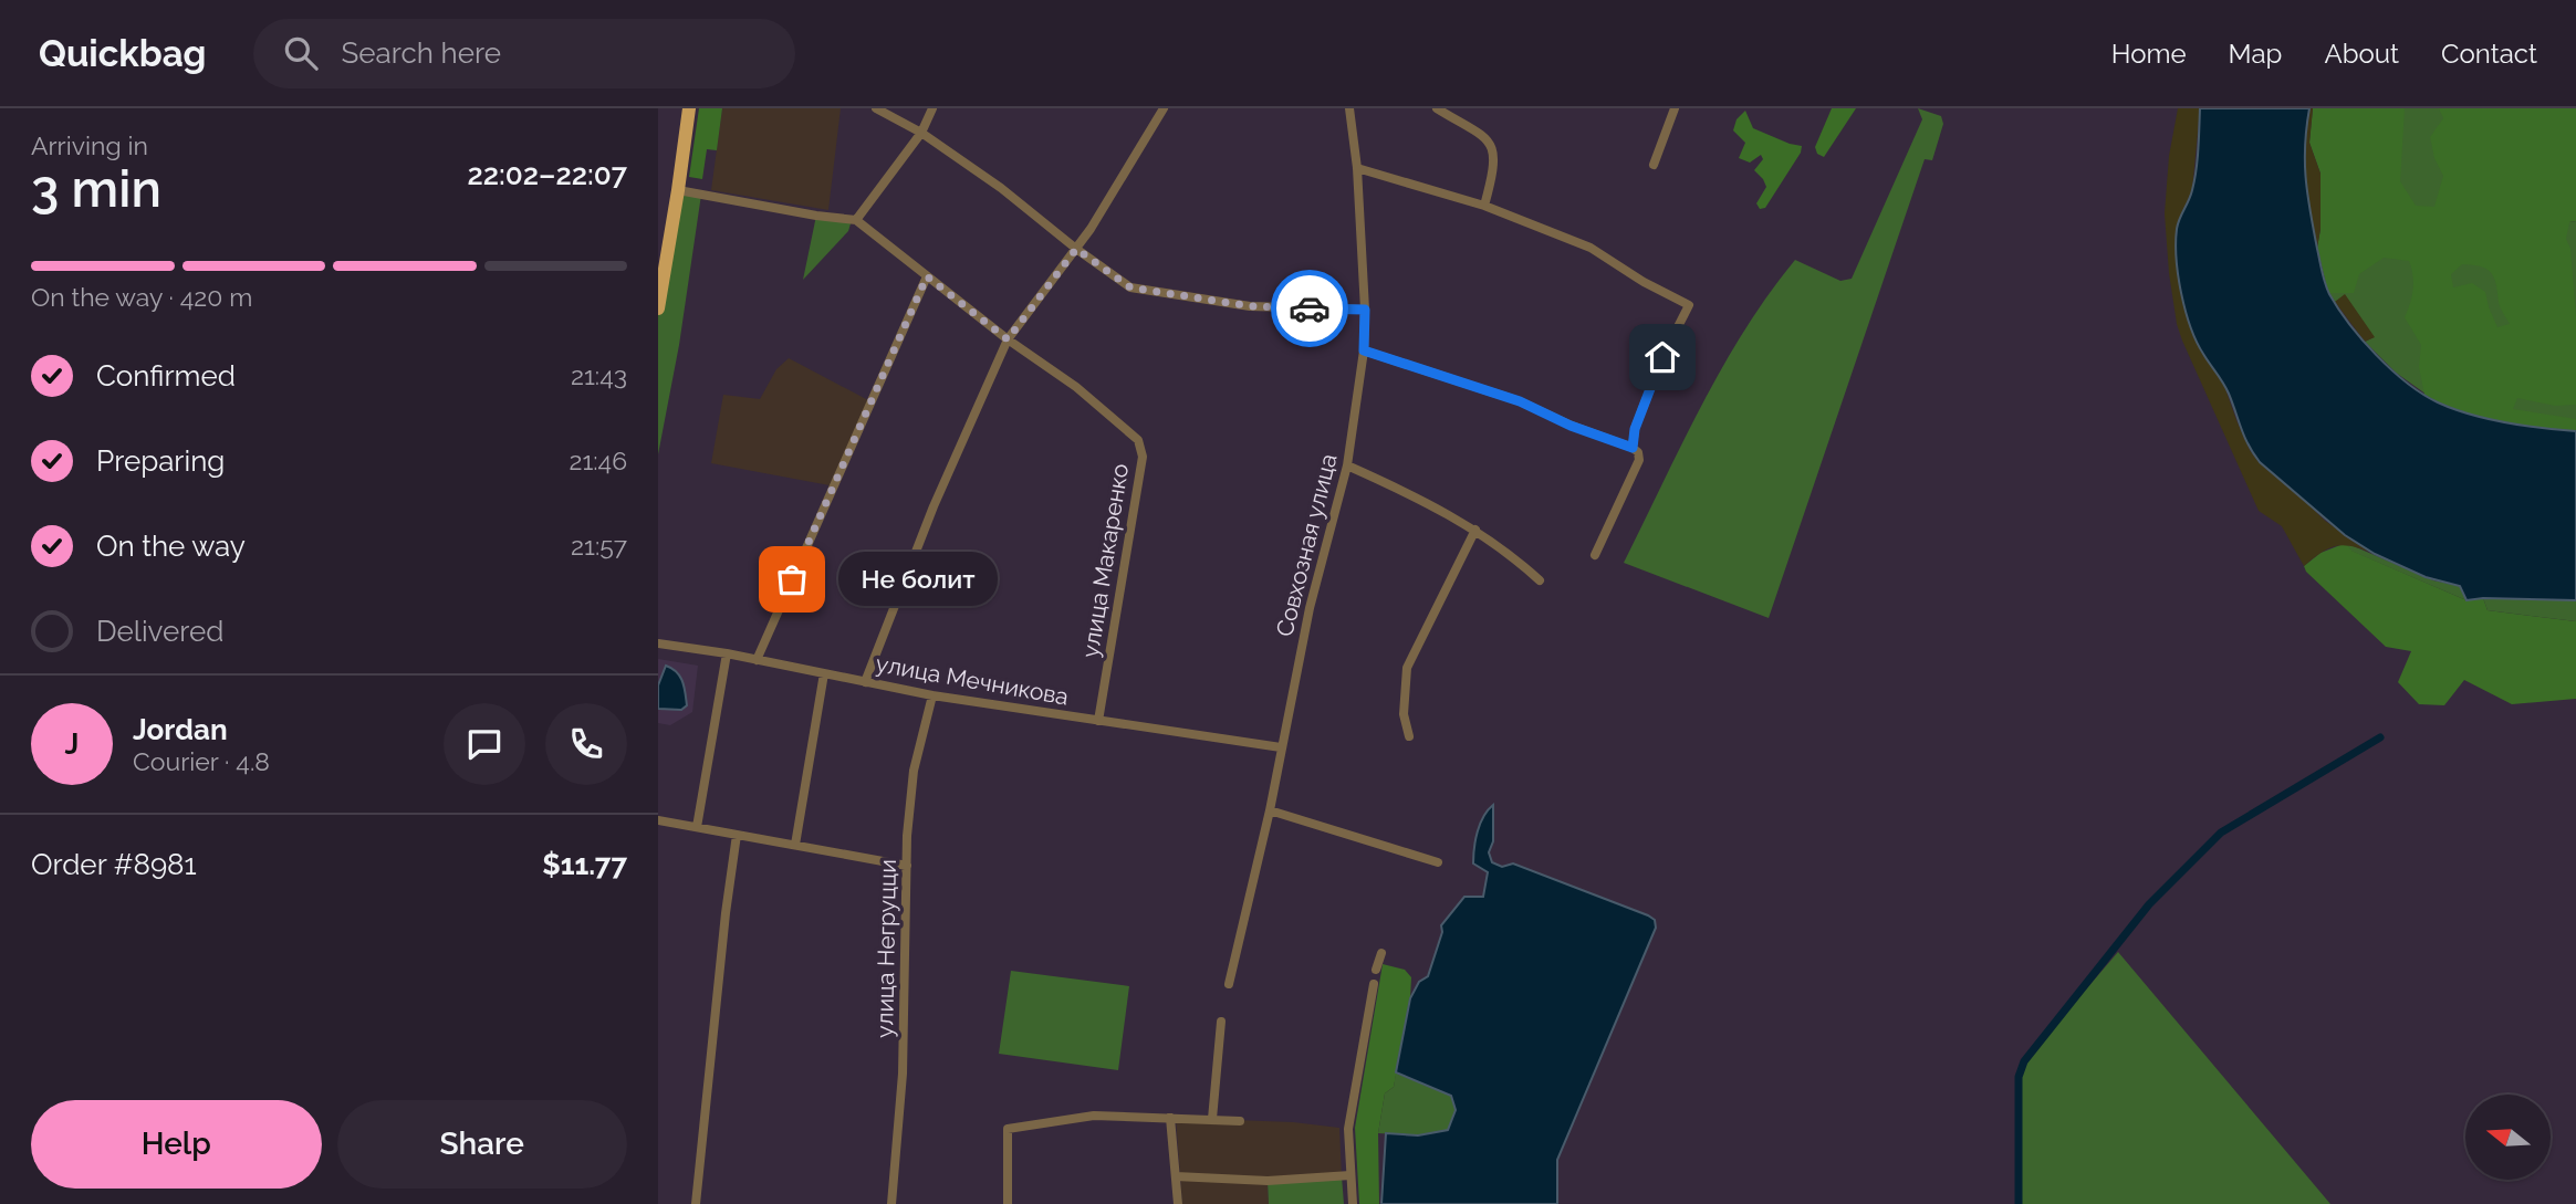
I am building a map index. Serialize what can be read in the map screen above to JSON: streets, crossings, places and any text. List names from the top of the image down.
{
  "streets": {
    "street": [
      "Совхозная улица",
      "улица Макаренко",
      "улица Мечникова",
      "улица Негруцци"
    ]
  },
  "crossings": [
    ["Совхозная улица", "улица Мечникова"],
    ["улица Макаренко", "улица Мечникова"],
    ["улица Мечникова", "улица Негруцци"]
  ],
  "places": ["Не болит"],
  "north": "left",
  "page": {
    "header": "Quickbag",
    "search": "Search here",
    "nav": [
      "Home",
      "Map",
      "About",
      "Contact"
    ],
    "heading": ["3 min", "Arriving in", "22:02–22:07"],
    "panel": [
      "Jordan",
      "Courier · 4.8",
      "Order #8981",
      "$11.77"
    ],
    "bar": "On the way · 420 m",
    "list": [
      ["Confirmed", "21:43"],
      ["Preparing", "21:46"],
      ["On the way", "21:57"],
      "Delivered"
    ],
    "bubble": "Не болит",
    "round": "J",
    "buttons": ["Help", "Share"]
  }
}
